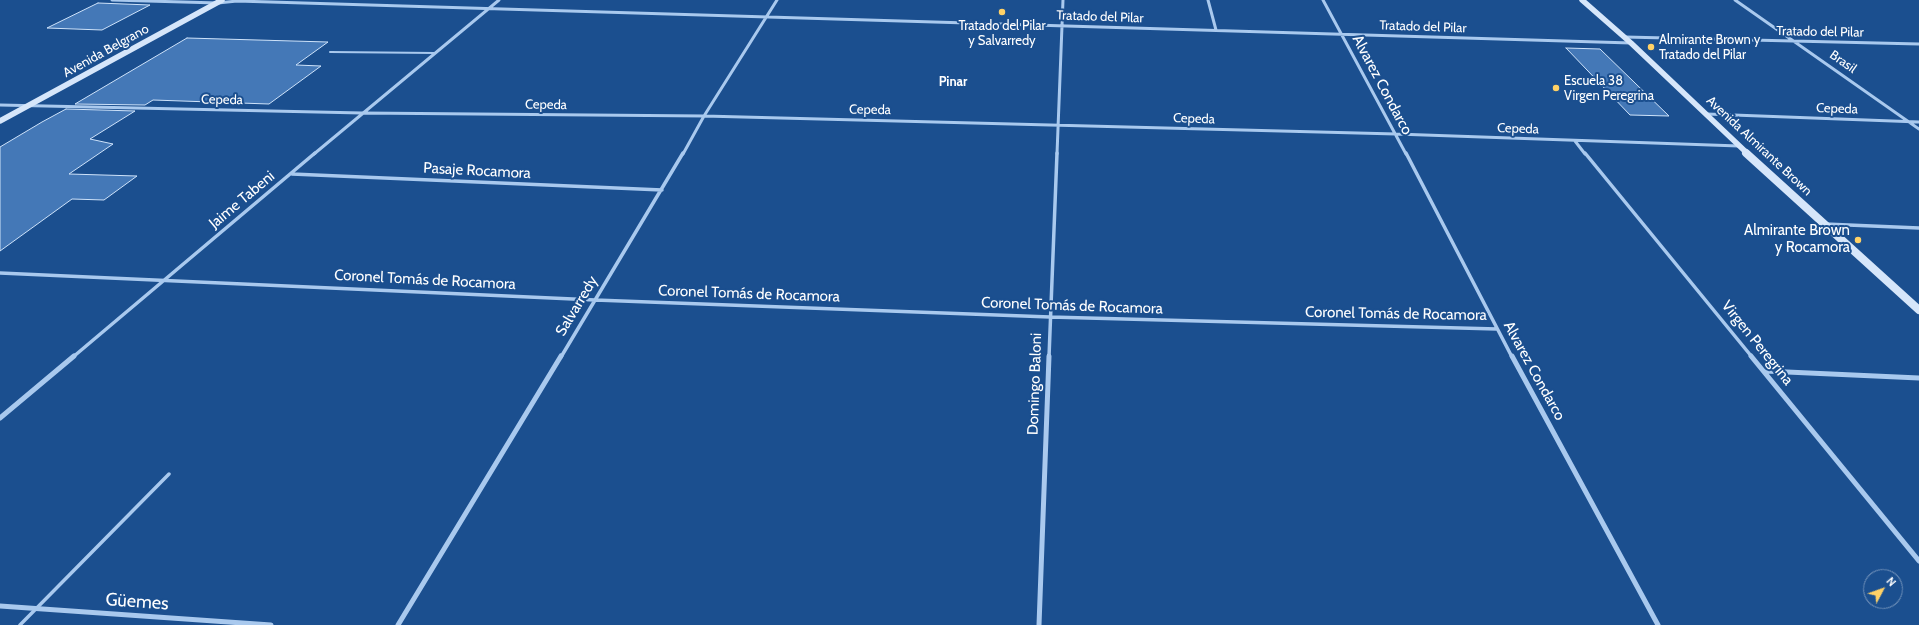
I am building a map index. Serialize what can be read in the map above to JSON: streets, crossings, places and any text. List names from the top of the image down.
{
  "streets": {
    "main road": ["Avenida Belgrano", "Avenida Almirante Brown"],
    "street": [
      "Tratado del Pilar",
      "Brasil",
      "Alvarez Condarco",
      "Cepeda",
      "Pasaje Rocamora",
      "Jaime Tabeni",
      "Coronel Tomás de Rocamora",
      "Salvarredy",
      "Virgen Peregrina",
      "Domingo Baloni",
      "Güemes"
    ]
  },
  "crossings": [
    ["Tratado del Pilar", "Avenida Belgrano"],
    ["Tratado del Pilar", "Brasil"],
    ["Tratado del Pilar", "Alvarez Condarco"],
    ["Tratado del Pilar", "Avenida Almirante Brown"],
    ["Tratado del Pilar", "Jaime Tabeni"],
    ["Tratado del Pilar", "Salvarredy"],
    ["Tratado del Pilar", "Domingo Baloni"],
    ["Avenida Belgrano", "Cepeda"],
    ["Brasil", "Cepeda"],
    ["Alvarez Condarco", "Cepeda"],
    ["Alvarez Condarco", "Coronel Tomás de Rocamora"],
    ["Cepeda", "Avenida Almirante Brown"],
    ["Cepeda", "Jaime Tabeni"],
    ["Cepeda", "Salvarredy"],
    ["Cepeda", "Virgen Peregrina"],
    ["Cepeda", "Domingo Baloni"],
    ["Pasaje Rocamora", "Jaime Tabeni"],
    ["Pasaje Rocamora", "Salvarredy"],
    ["Jaime Tabeni", "Coronel Tomás de Rocamora"],
    ["Coronel Tomás de Rocamora", "Salvarredy"],
    ["Coronel Tomás de Rocamora", "Domingo Baloni"]
  ],
  "districts": ["Pinar"],
  "places": [
    "Tratado del Pilar y Salvarredy",
    "Almirante Brown y Tratado del Pilar",
    "Escuela 38 Virgen Peregrina",
    "Almirante Brown y Rocamora"
  ],
  "north": "top right"
}
